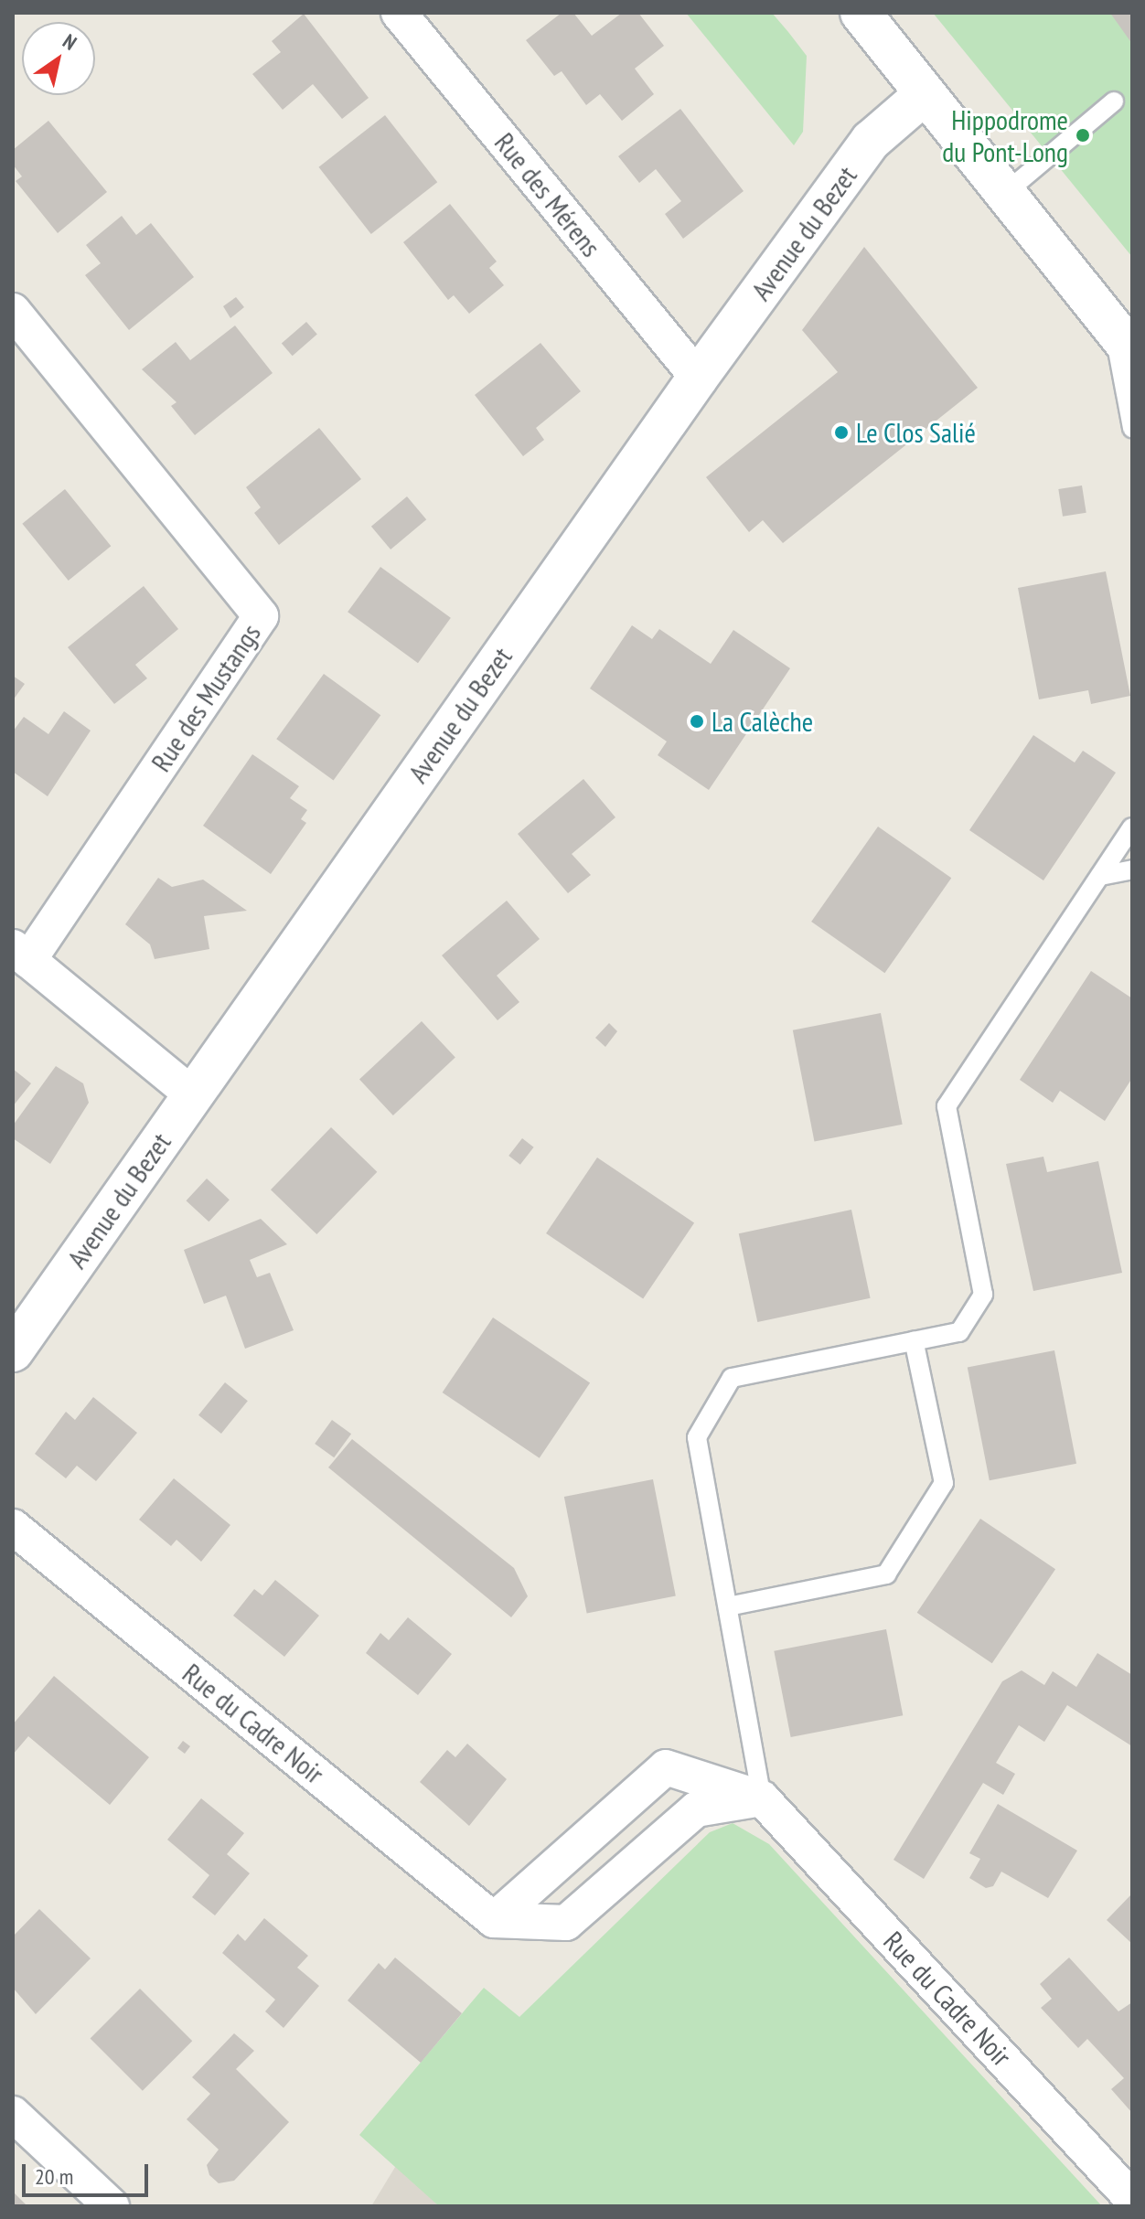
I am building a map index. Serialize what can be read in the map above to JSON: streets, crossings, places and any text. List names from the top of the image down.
{
  "streets": {
    "street": [
      "Rue des Mérens",
      "Avenue du Bezet",
      "Rue des Mustangs",
      "Rue du Cadre Noir"
    ]
  },
  "crossings": [
    ["Rue des Mérens", "Avenue du Bezet"],
    ["Avenue du Bezet", "Rue des Mustangs"]
  ],
  "places": ["Hippodrome du Pont-Long", "Le Clos Salié", "La Calèche"],
  "scale_bar": "20 m",
  "north": "top right"
}
